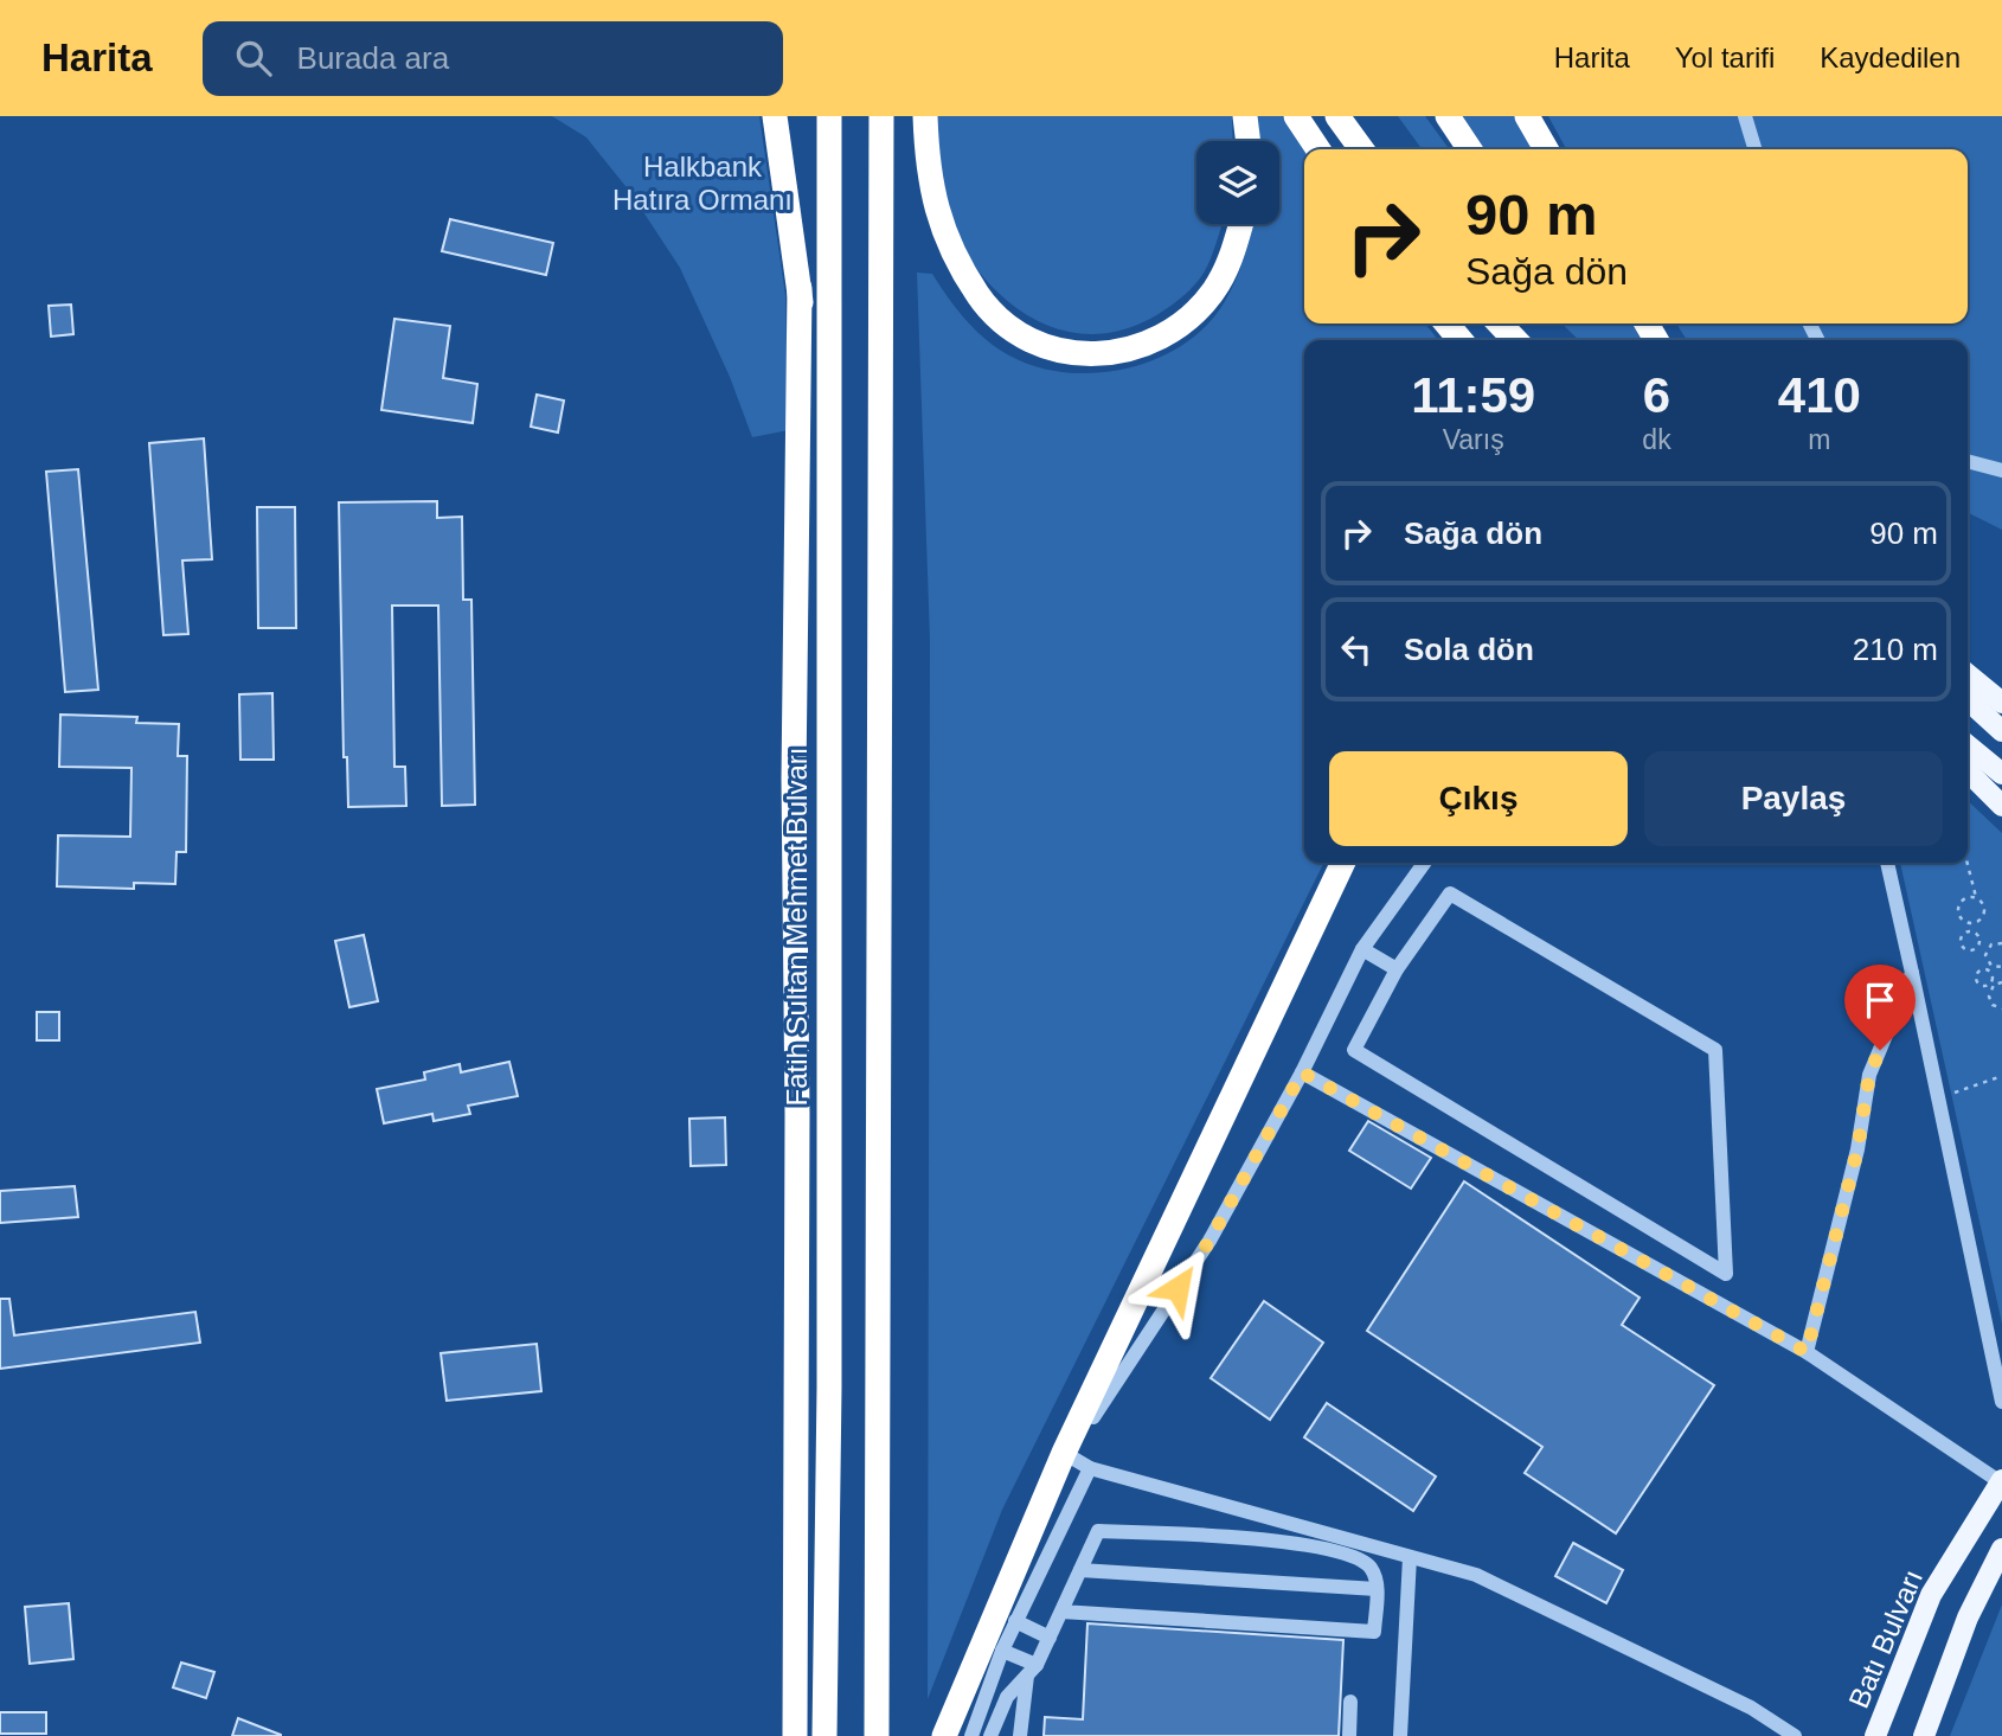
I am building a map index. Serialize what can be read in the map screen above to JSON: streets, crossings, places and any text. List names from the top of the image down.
{
  "streets": {
    "highway": ["Fatih Sultan Mehmet Bulvarı"],
    "main road": ["Batı Bulvarı"]
  },
  "parks": ["Halkbank Hatıra Ormanı"],
  "page": {
    "header": "Harita",
    "search": "Burada ara",
    "nav": ["Harita", "Yol tarifi", "Kaydedilen"],
    "turn": ["90 m", "Sağa dön"],
    "eta": [
      "11:59",
      "Varış",
      "6",
      "dk",
      "410",
      "m"
    ],
    "list": [
      {
        "name": "Sağa dön",
        "value": "90 m"
      },
      {
        "name": "Sola dön",
        "value": "210 m"
      }
    ],
    "buttons": ["Çıkış", "Paylaş"]
  }
}
